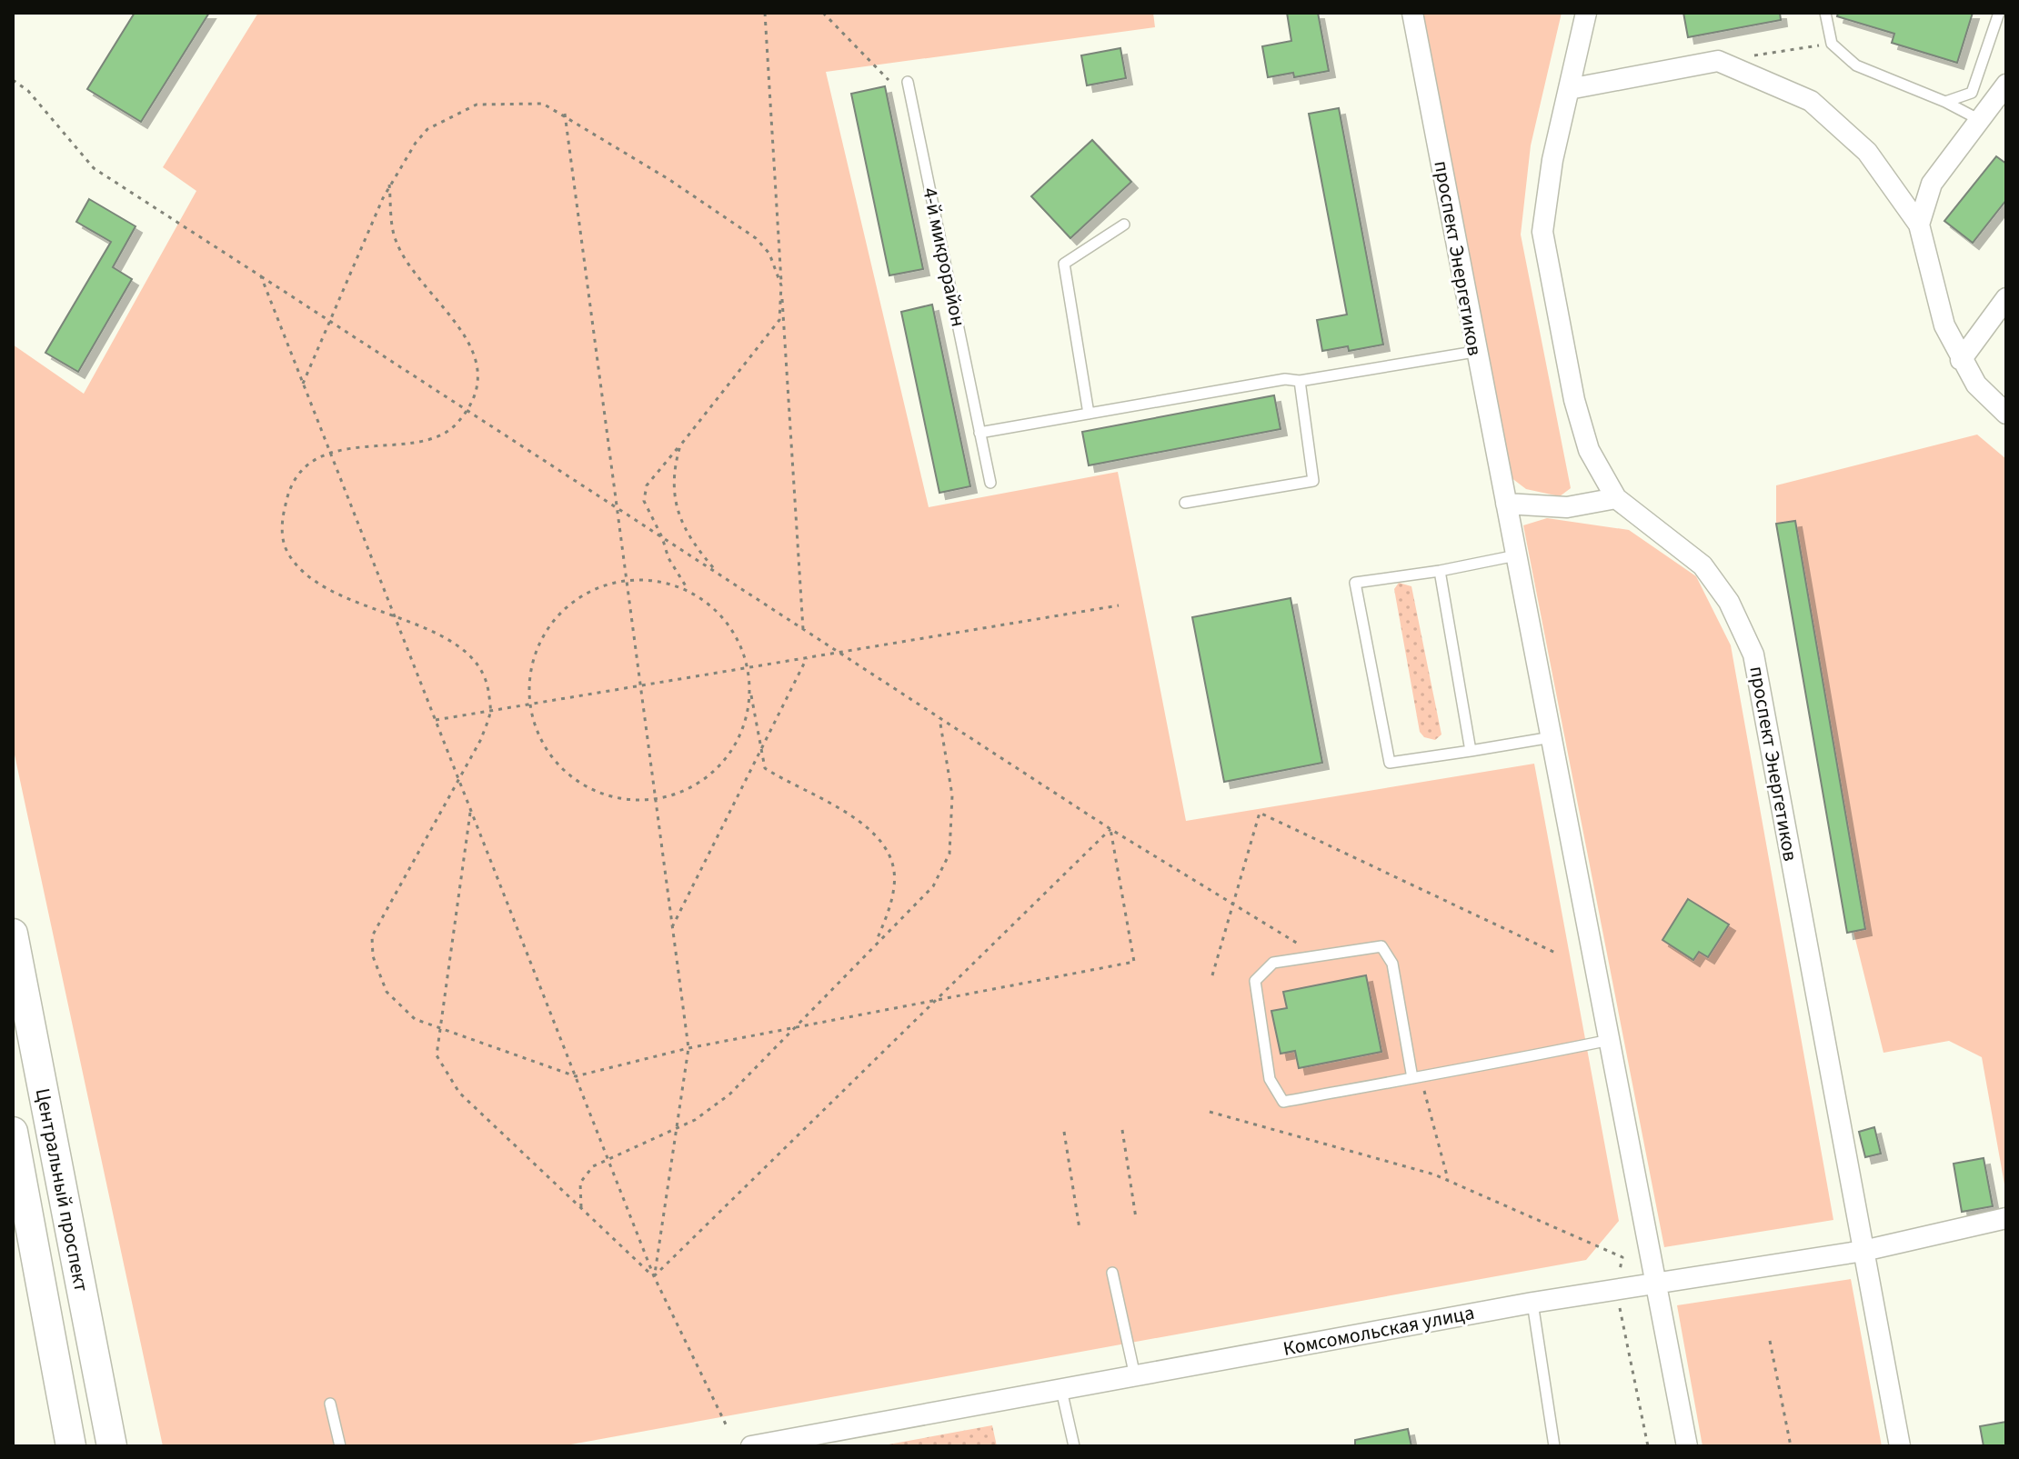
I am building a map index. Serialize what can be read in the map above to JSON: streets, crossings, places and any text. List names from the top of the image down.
{
  "streets": {
    "main road": ["Центральный проспект"],
    "street": ["проспект Энергетиков", "Комсомольская улица"],
    "lane": ["4-й микрорайон"]
  },
  "crossings": [
    ["проспект Энергетиков", "Комсомольская улица"]
  ]
}
